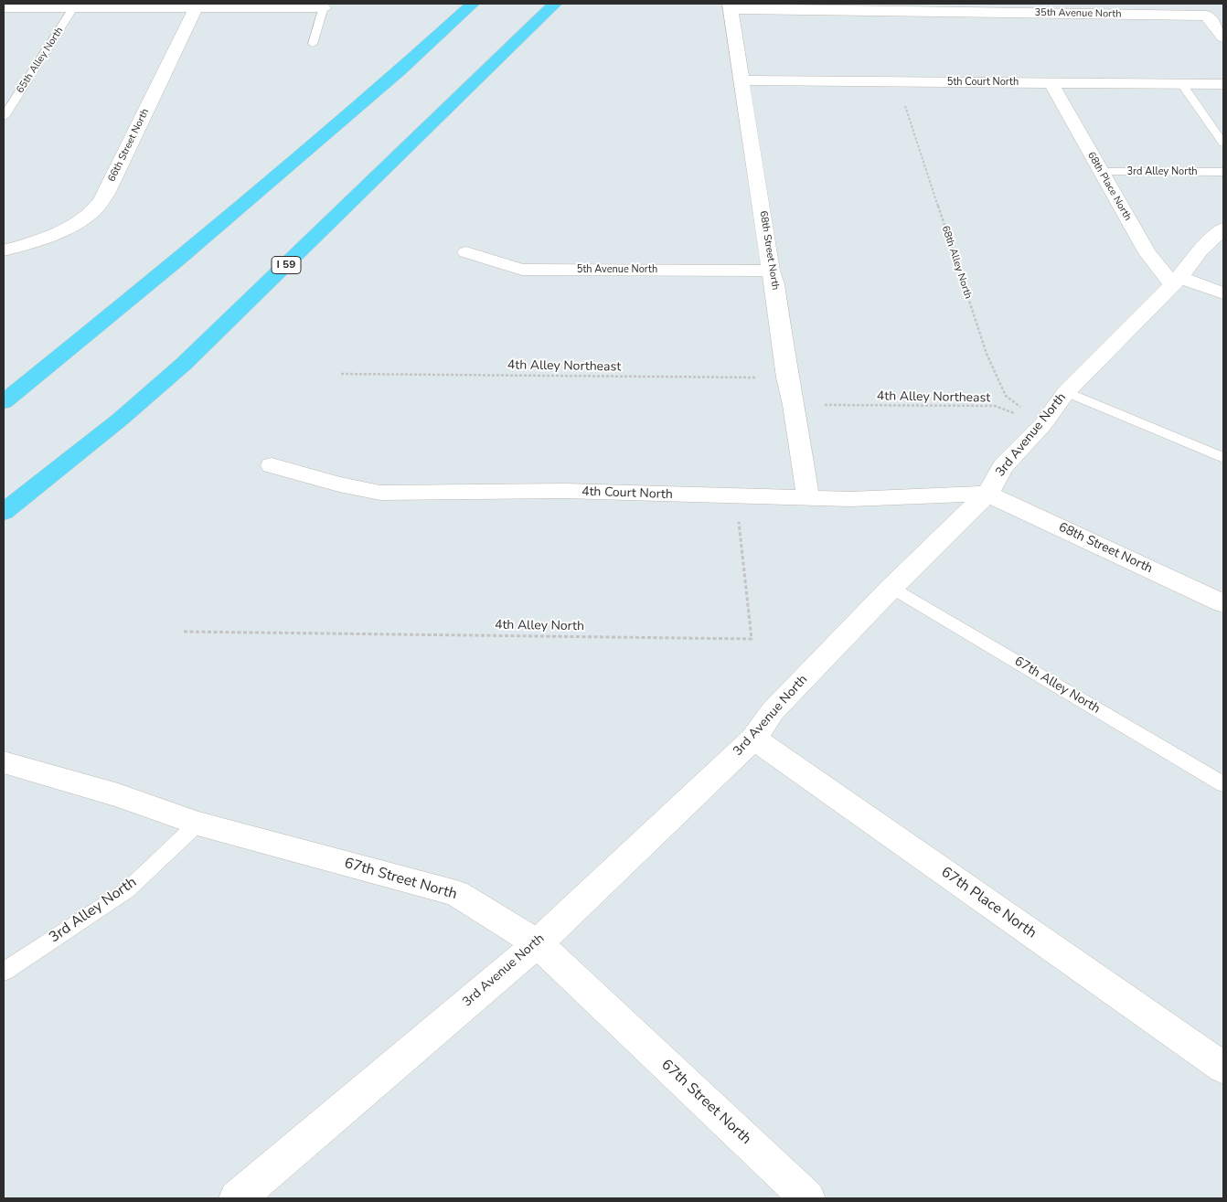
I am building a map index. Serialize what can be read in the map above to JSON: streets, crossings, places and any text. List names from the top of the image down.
{
  "streets": {
    "highway": ["I 59"],
    "street": [
      "35th Avenue North",
      "5th Court North",
      "66th Street North",
      "68th Place North",
      "68th Street North",
      "5th Avenue North",
      "3rd Avenue North",
      "4th Court North",
      "67th Street North",
      "67th Place North"
    ],
    "lane": ["65th Alley North", "3rd Alley North", "67th Alley North"],
    "path": ["68th Alley North", "4th Alley Northeast", "4th Alley North"]
  },
  "crossings": [
    ["35th Avenue North", "68th Street North"],
    ["5th Court North", "68th Place North"],
    ["5th Court North", "68th Street North"],
    ["5th Court North", "68th Alley North"],
    ["3rd Alley North", "68th Place North"],
    ["3rd Alley North", "67th Street North"],
    ["68th Place North", "3rd Avenue North"],
    ["68th Street North", "5th Avenue North"],
    ["68th Street North", "4th Alley Northeast"],
    ["68th Street North", "3rd Avenue North"],
    ["68th Street North", "4th Court North"],
    ["68th Alley North", "4th Alley Northeast"],
    ["68th Alley North", "3rd Avenue North"],
    ["4th Alley Northeast", "3rd Avenue North"],
    ["3rd Avenue North", "4th Court North"],
    ["3rd Avenue North", "67th Alley North"],
    ["3rd Avenue North", "67th Street North"],
    ["3rd Avenue North", "67th Place North"],
    ["4th Court North", "4th Alley North"]
  ]
}
